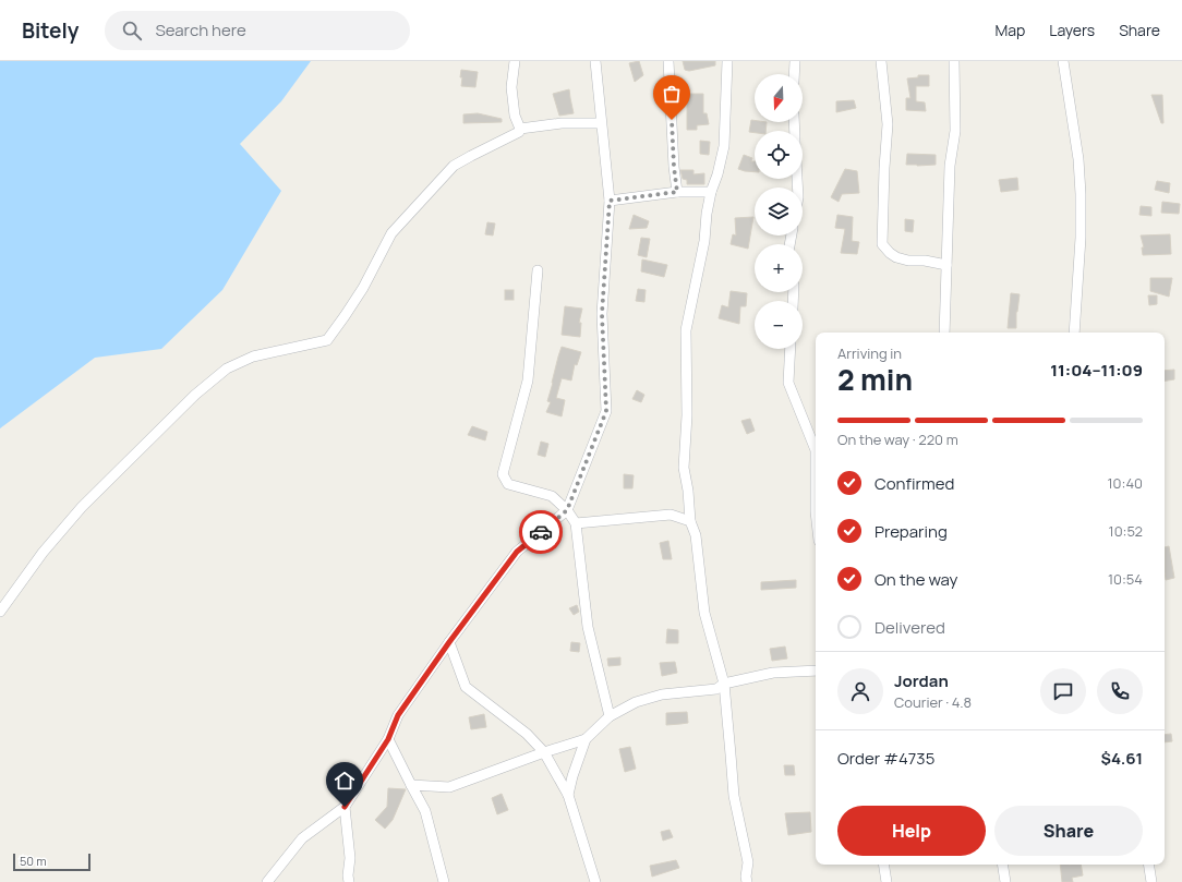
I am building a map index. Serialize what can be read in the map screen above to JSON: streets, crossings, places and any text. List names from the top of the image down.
{
  "scale_bar": "50 m",
  "north": "bottom",
  "page": {
    "header": "Bitely",
    "search": "Search here",
    "nav": ["Map", "Layers", "Share"],
    "map_buttons": ["+", "−"],
    "heading": ["2 min", "Arriving in", "11:04–11:09"],
    "panel": [
      "Jordan",
      "Courier · 4.8",
      "Order #4735",
      "$4.61"
    ],
    "bar": "On the way · 220 m",
    "list": [
      ["Confirmed", "10:40"],
      ["Preparing", "10:52"],
      ["On the way", "10:54"],
      "Delivered"
    ],
    "buttons": ["Help", "Share"],
    "scale": "50 m"
  }
}
